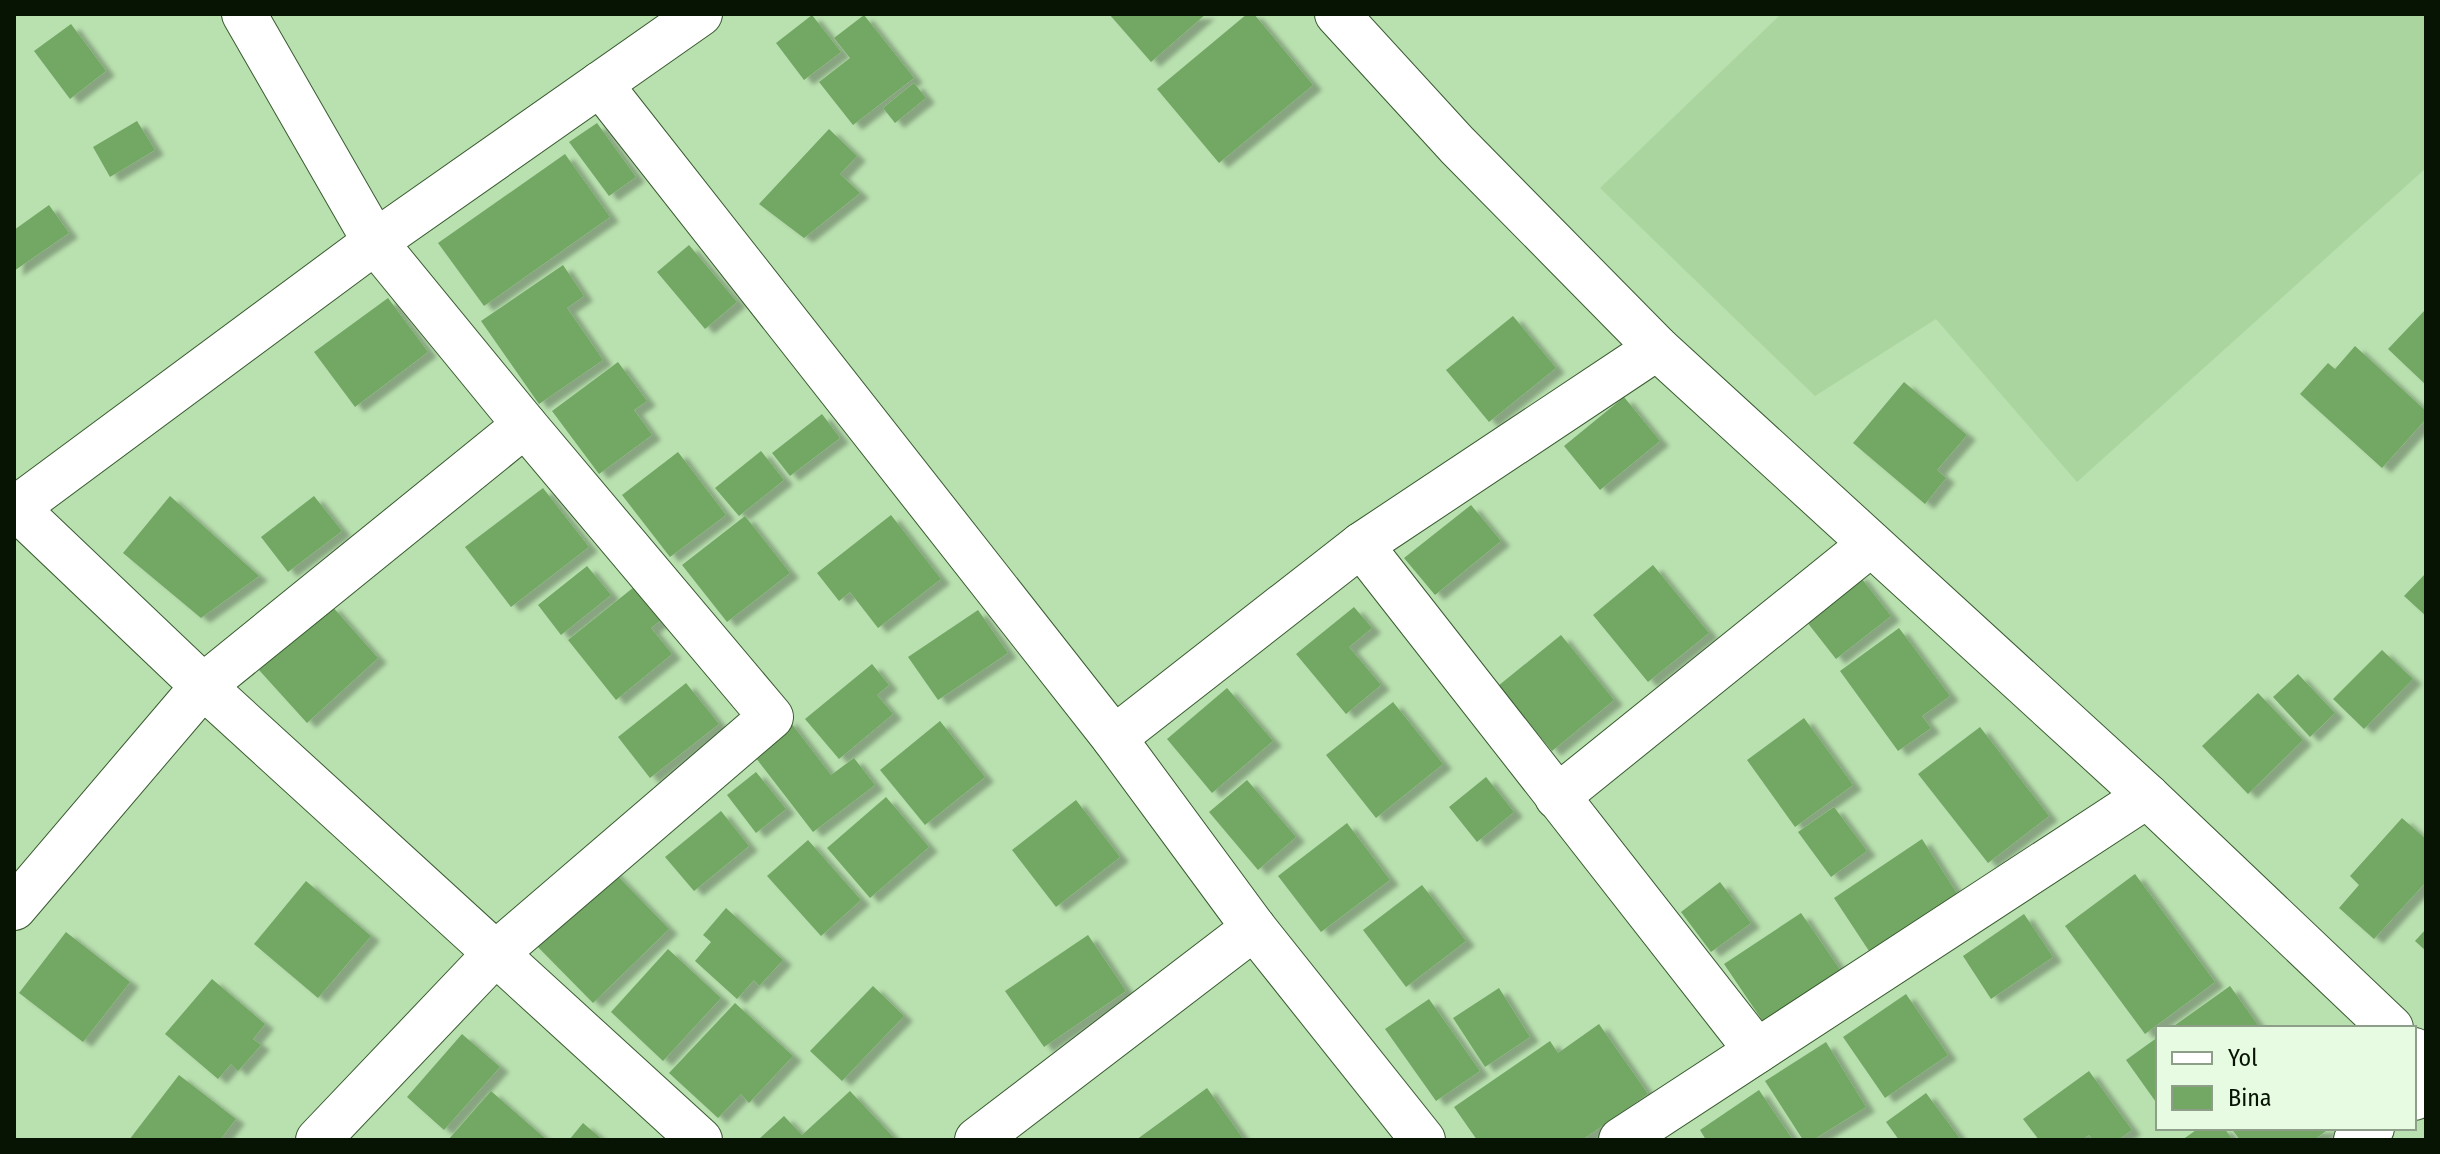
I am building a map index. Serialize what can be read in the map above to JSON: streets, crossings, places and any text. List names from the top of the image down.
{
  "legend": ["Yol", "Bina"]
}
